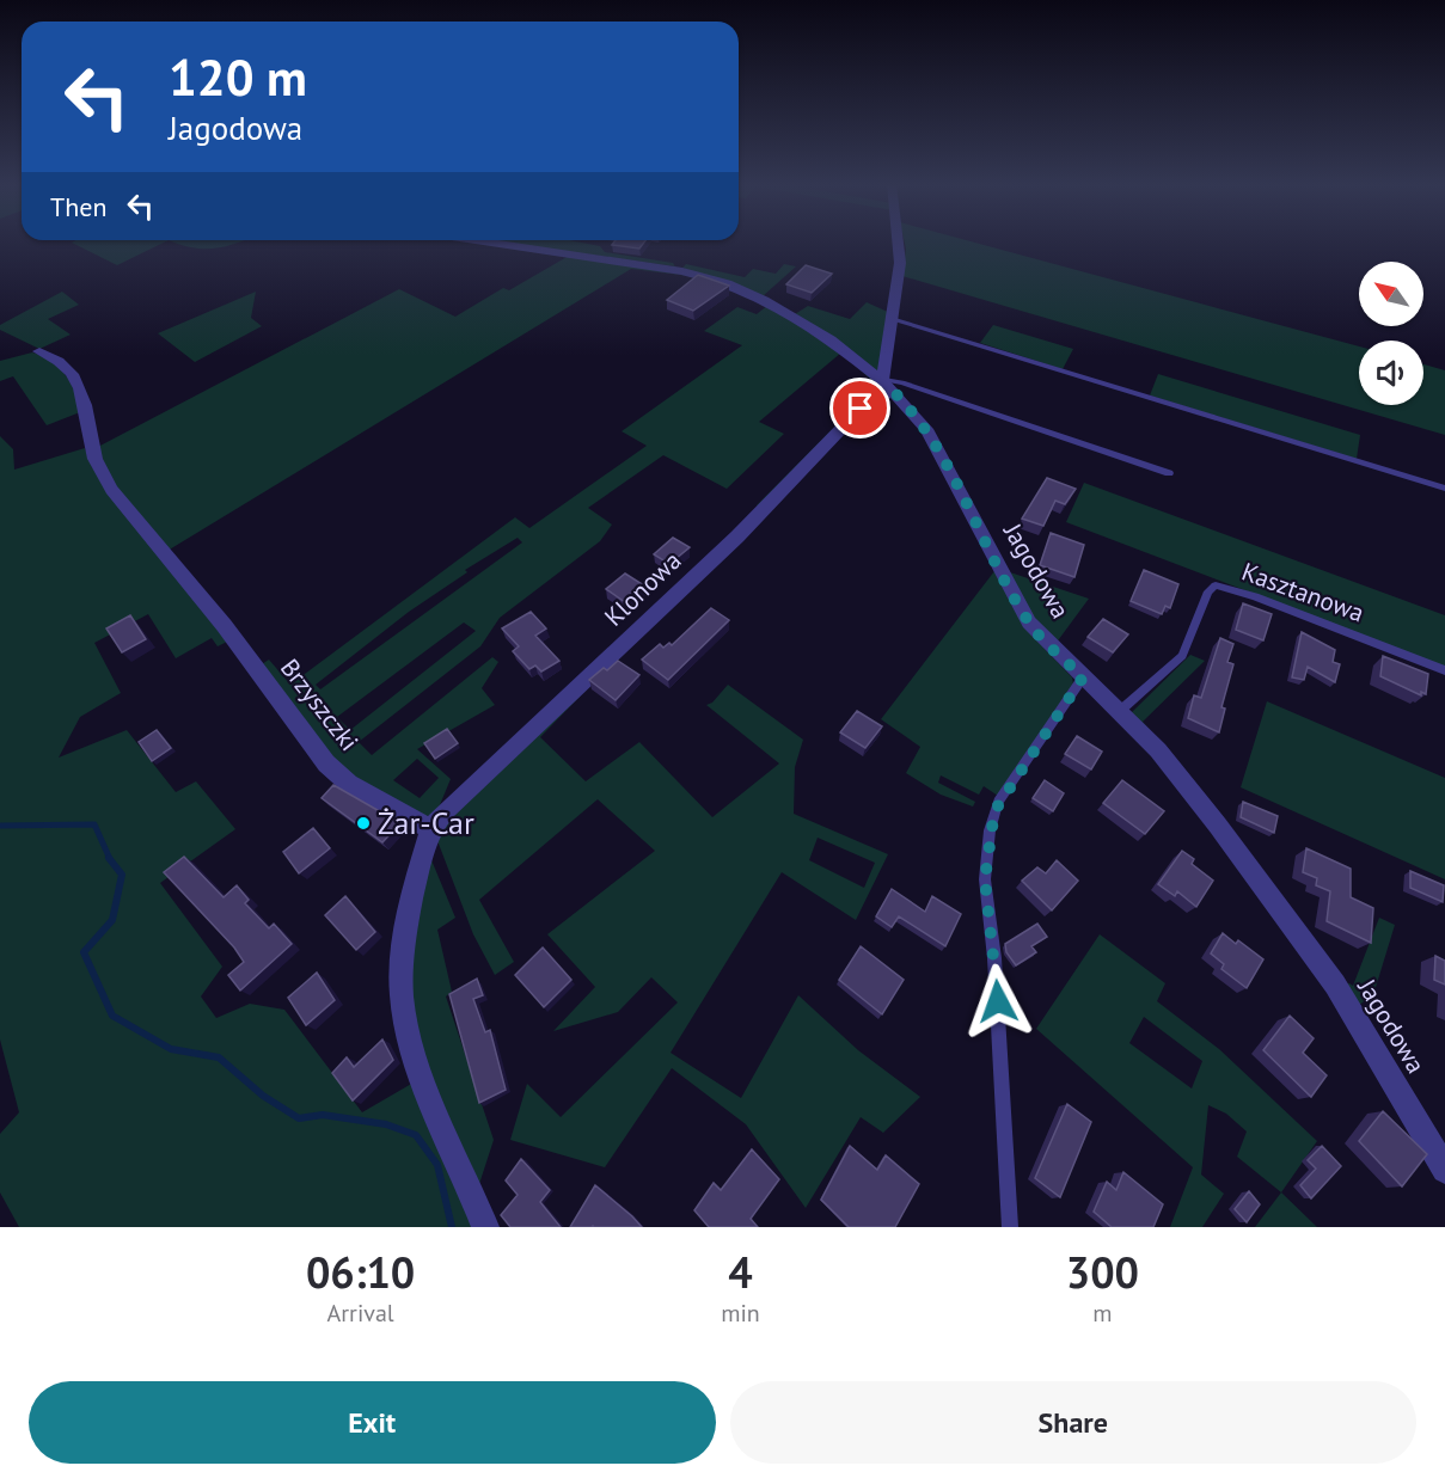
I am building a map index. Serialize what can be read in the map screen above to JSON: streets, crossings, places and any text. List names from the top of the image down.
{
  "streets": {
    "street": ["Jagodowa", "Klonowa", "Brzyszczki"],
    "lane": ["Kasztanowa"]
  },
  "crossings": [
    ["Jagodowa", "Klonowa"],
    ["Jagodowa", "Kasztanowa"],
    ["Klonowa", "Brzyszczki"]
  ],
  "places": ["Żar-Car"],
  "north": "top left",
  "page": {
    "turn": ["120 m", "Jagodowa"],
    "then": "Then",
    "eta": [
      "06:10",
      "Arrival",
      "4",
      "min",
      "300",
      "m"
    ],
    "buttons": ["Exit", "Share"]
  }
}
